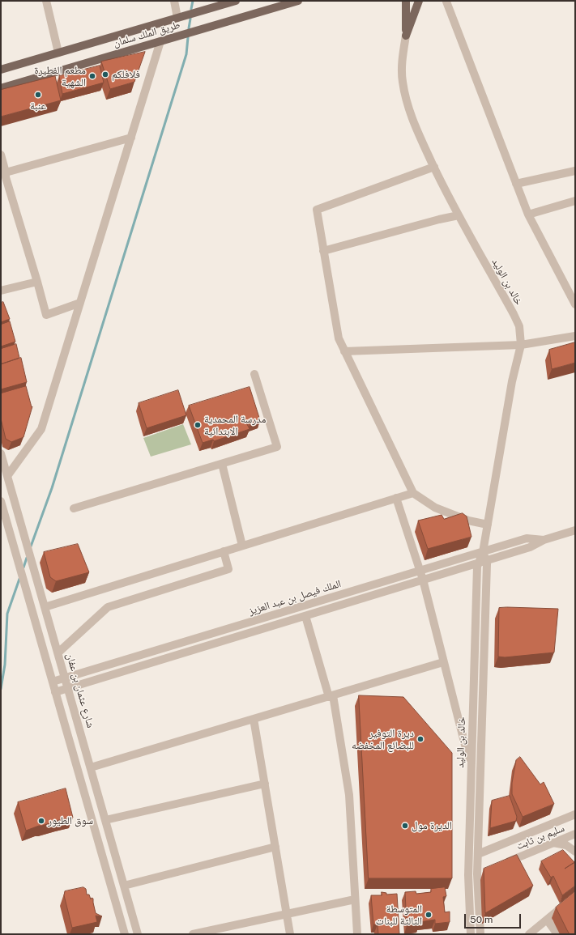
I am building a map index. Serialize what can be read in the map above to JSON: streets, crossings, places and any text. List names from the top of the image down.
{
  "streets": {
    "main road": ["طريق الملك سلمان"],
    "street": [
      "خالد بن الوليد",
      "الملك فيصل بن عبد العزيز",
      "شارع عثمان بن عفان",
      "سليم بن ثابت"
    ]
  },
  "crossings": [
    ["خالد بن الوليد", "الملك فيصل بن عبد العزيز"],
    ["خالد بن الوليد", "سليم بن ثابت"],
    ["الملك فيصل بن عبد العزيز", "شارع عثمان بن عفان"]
  ],
  "places": [
    "فلافلكم",
    "مطعم الفطيرة الشهية",
    "عنبة",
    "مدرسة المحمدية الابتدائية",
    "ديرة التوفير للبضائع المخفضه",
    "سوق الطيور",
    "الديرة مول",
    "المتوسطة الثالثة للبنات"
  ],
  "scale_bar": "50 m"
}
